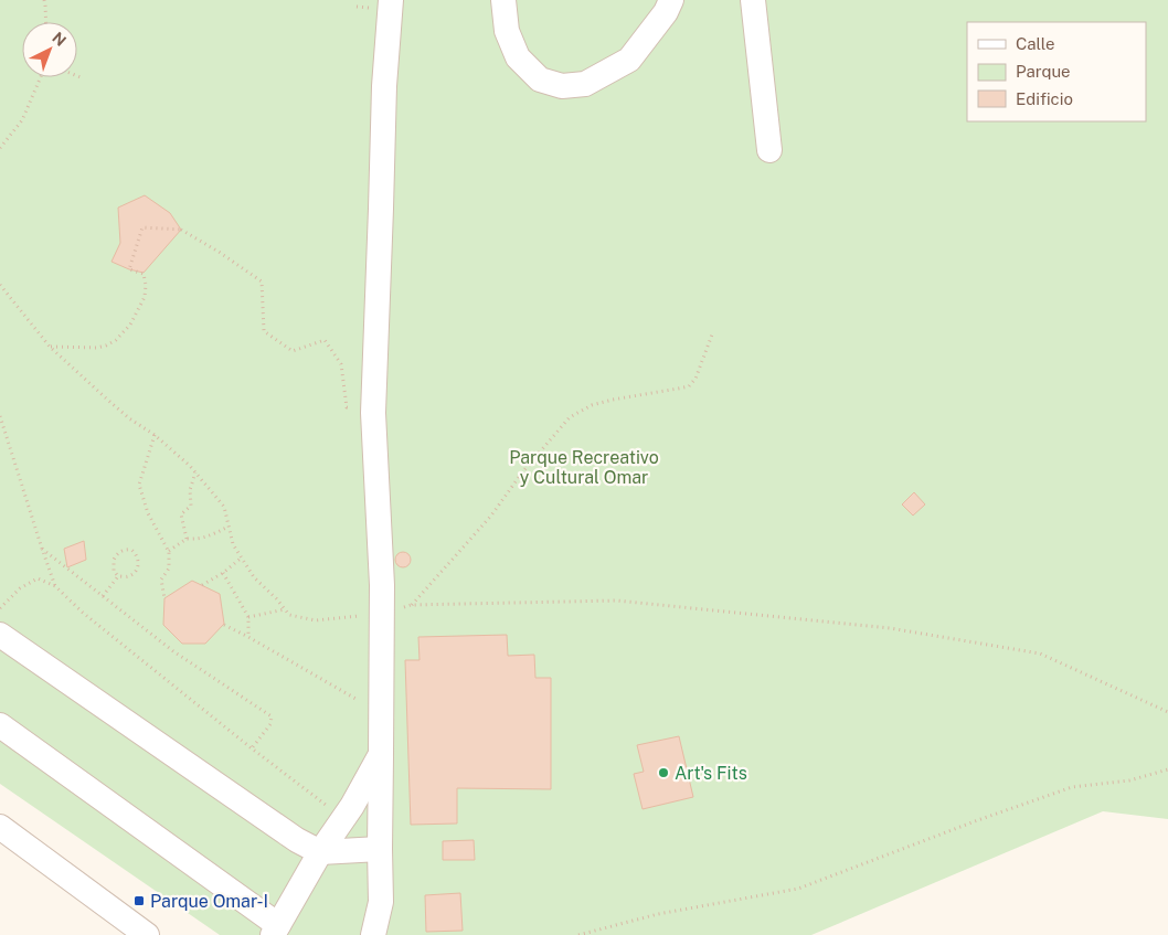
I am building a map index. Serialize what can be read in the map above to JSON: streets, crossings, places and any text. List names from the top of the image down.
{
  "parks": ["Parque Recreativo y Cultural Omar"],
  "places": {
    "other": ["Art's Fits"],
    "transit": ["Parque Omar-I"]
  },
  "legend": ["Calle", "Parque", "Edificio"],
  "north": "top right"
}
